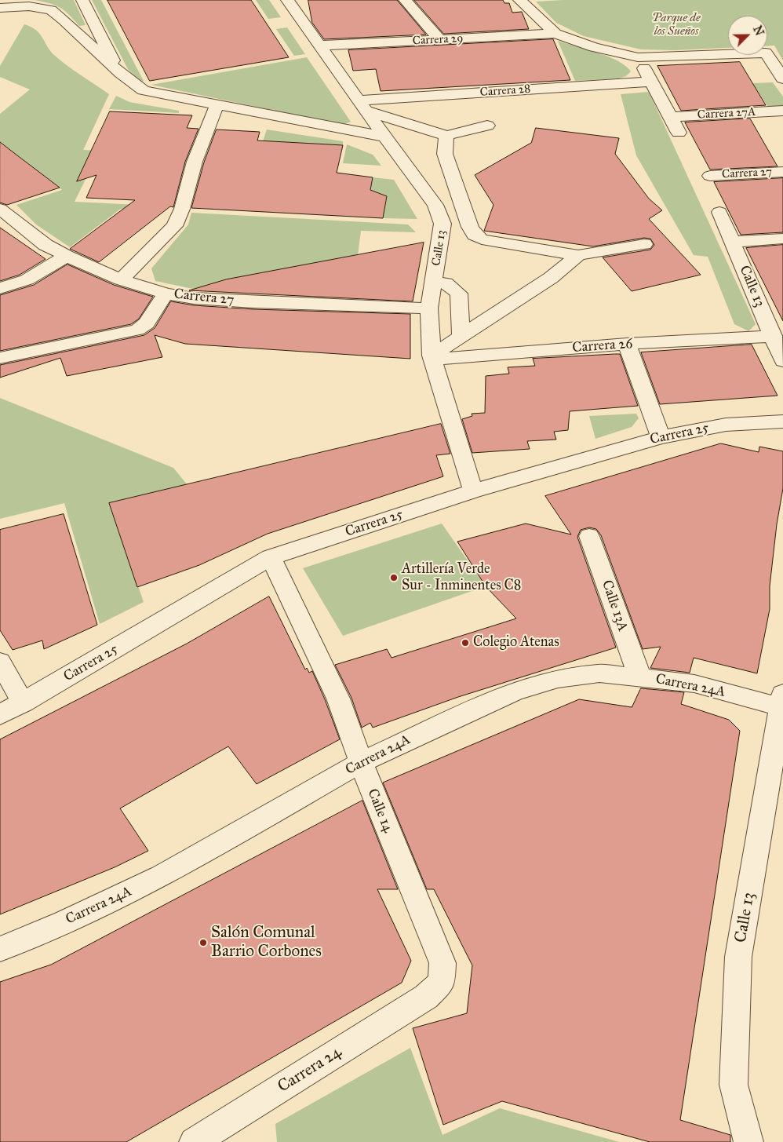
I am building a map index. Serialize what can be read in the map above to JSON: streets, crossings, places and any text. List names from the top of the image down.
{
  "streets": {
    "street": [
      "Carrera 29",
      "Carrera 28",
      "Carrera 27A",
      "Carrera 27",
      "Calle 13",
      "Carrera 26",
      "Carrera 25",
      "Calle 13A",
      "Carrera 24A",
      "Calle 14",
      "Carrera 24"
    ]
  },
  "crossings": [
    ["Carrera 29", "Calle 13"],
    ["Carrera 28", "Calle 13"],
    ["Carrera 27", "Calle 13"],
    ["Calle 13", "Carrera 26"],
    ["Calle 13", "Carrera 25"],
    ["Calle 13", "Carrera 24A"],
    ["Carrera 25", "Calle 14"],
    ["Calle 13A", "Carrera 24A"],
    ["Carrera 24A", "Calle 14"],
    ["Calle 14", "Carrera 24"]
  ],
  "parks": ["Parque de los Sueños"],
  "places": ["Artillería Verde Sur - Inminentes C8", "Colegio Atenas", "Salón Comunal Barrio Corbones"],
  "north": "top right"
}
